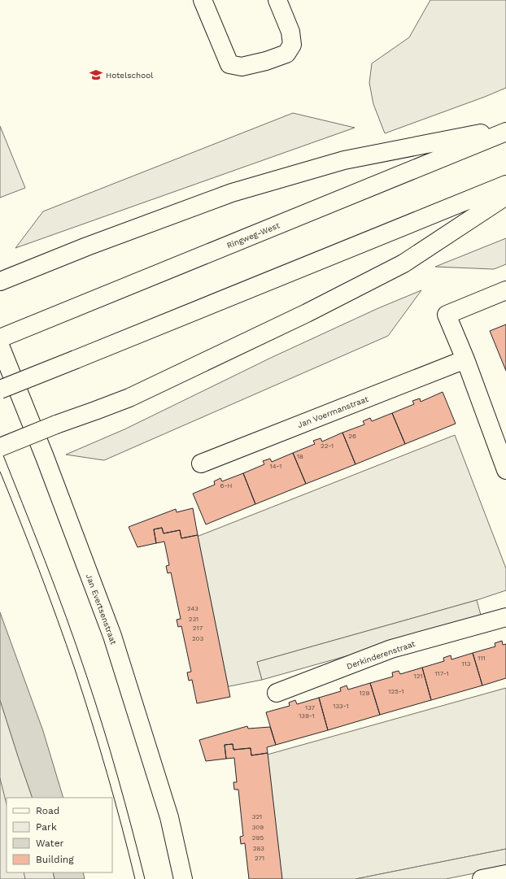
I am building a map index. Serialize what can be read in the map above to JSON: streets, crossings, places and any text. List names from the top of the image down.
{
  "streets": {
    "main road": [
      "Ringweg-West",
      "Jan Voermanstraat",
      "Jan Evertsenstraat",
      "Derkinderenstraat"
    ]
  },
  "places": {
    "school or university": ["Hotelschool"]
  },
  "house_numbers": [
    "26",
    "22-1",
    "18",
    "14-1",
    "6-H",
    "243",
    "231",
    "217",
    "203",
    "111",
    "113",
    "117-1",
    "121",
    "125-1",
    "129",
    "133-1",
    "137",
    "139-1",
    "321",
    "309",
    "295",
    "283",
    "271"
  ],
  "legend": [
    "Road",
    "Park",
    "Water",
    "Building"
  ]
}
